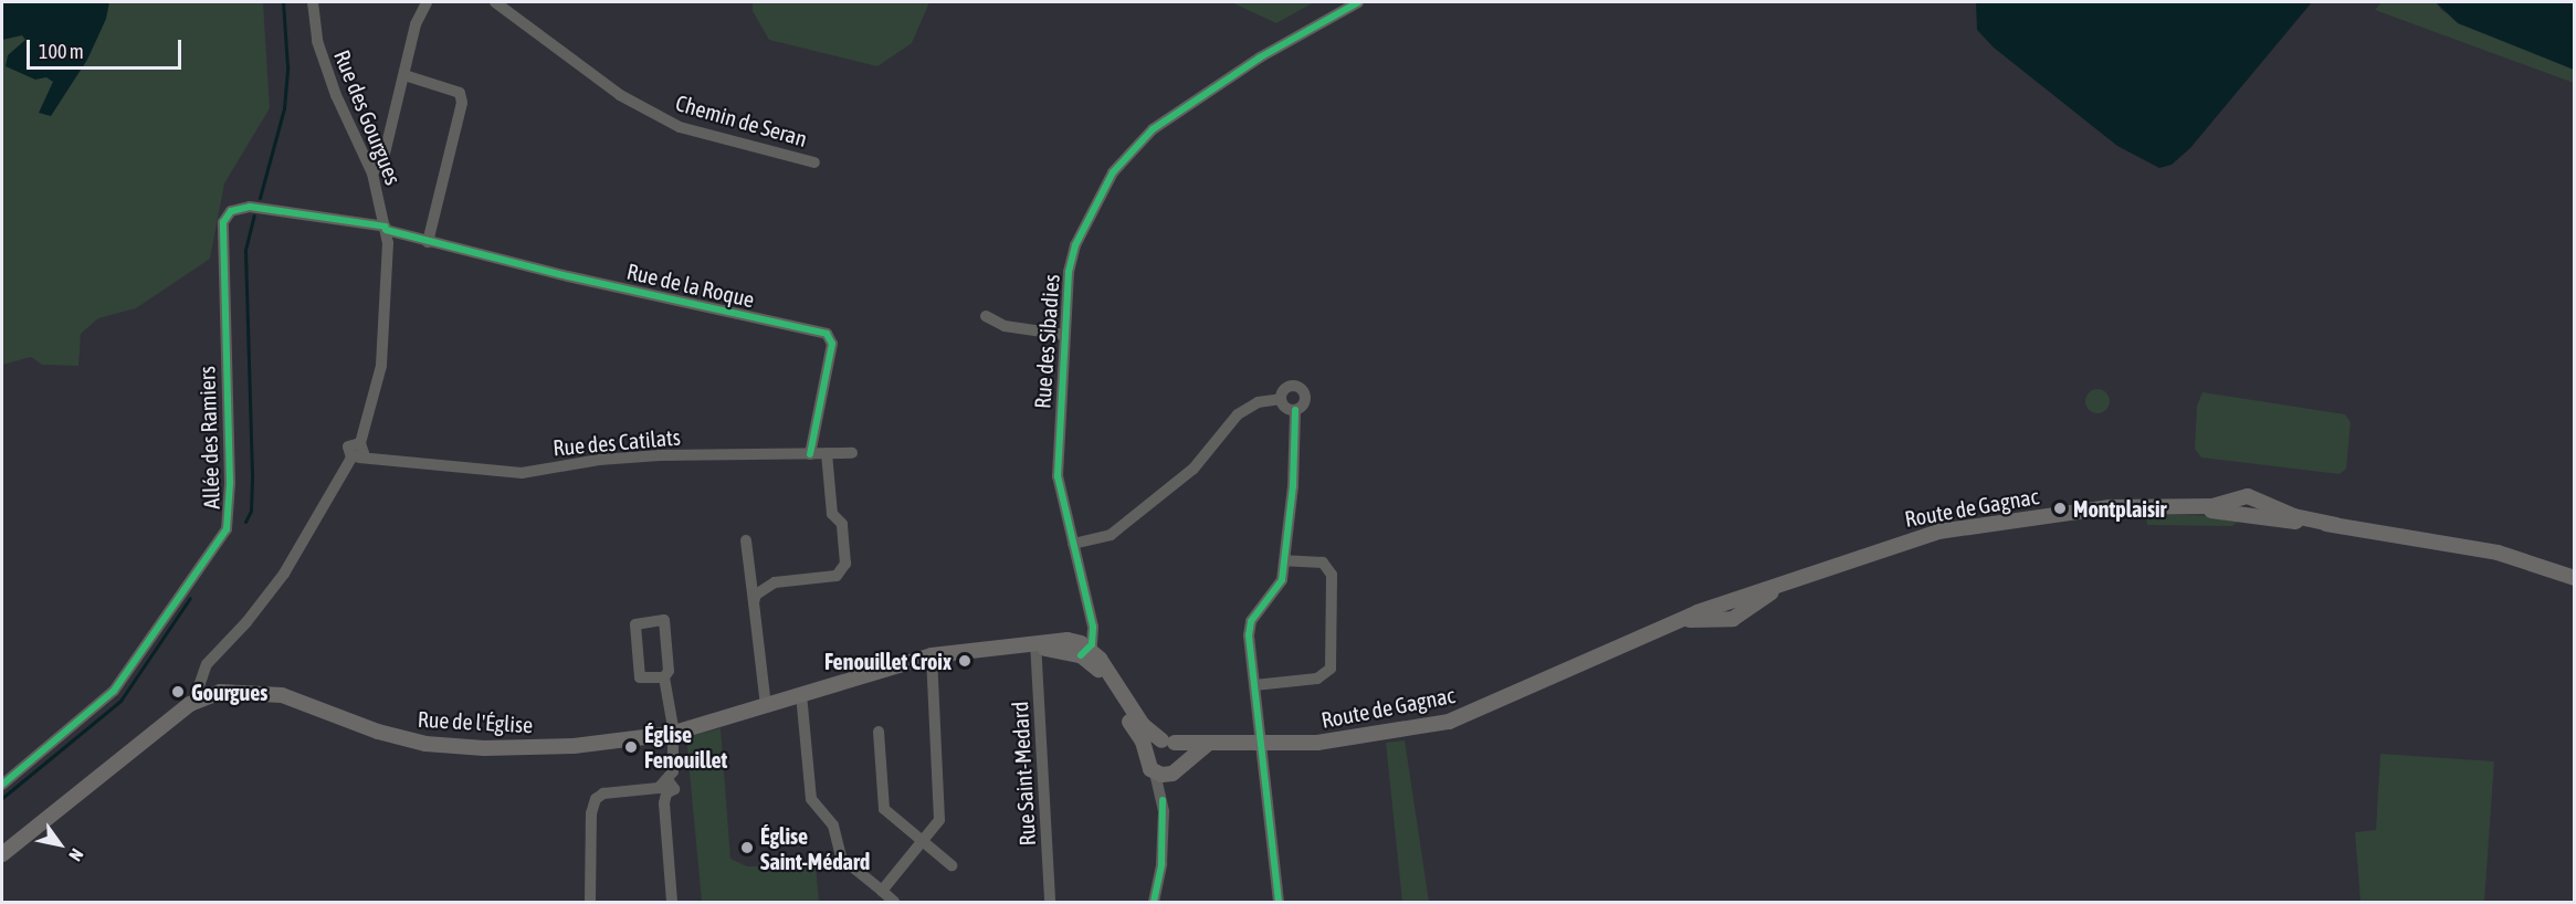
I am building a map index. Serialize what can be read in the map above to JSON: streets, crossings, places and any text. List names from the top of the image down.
{
  "streets": {
    "main road": ["Route de Gagnac", "Rue de l'Église"],
    "street": [
      "Rue des Gourgues",
      "Chemin de Seran",
      "Rue de la Roque",
      "Rue des Sibadies",
      "Allée des Ramiers",
      "Rue des Catilats",
      "Rue Saint-Medard"
    ]
  },
  "crossings": [
    ["Rue des Gourgues", "Rue de la Roque"],
    ["Rue des Gourgues", "Allée des Ramiers"],
    ["Rue des Gourgues", "Rue des Catilats"],
    ["Rue des Gourgues", "Rue de l'Église"],
    ["Rue de la Roque", "Allée des Ramiers"],
    ["Rue de la Roque", "Rue des Catilats"],
    ["Rue des Sibadies", "Rue de l'Église"],
    ["Rue de l'Église", "Rue Saint-Medard"]
  ],
  "places": [
    "Montplaisir",
    "Fenouillet Croix",
    "Gourgues",
    "Église Fenouillet",
    "Église Saint-Médard"
  ],
  "scale_bar": "100 m",
  "north": "bottom right"
}
